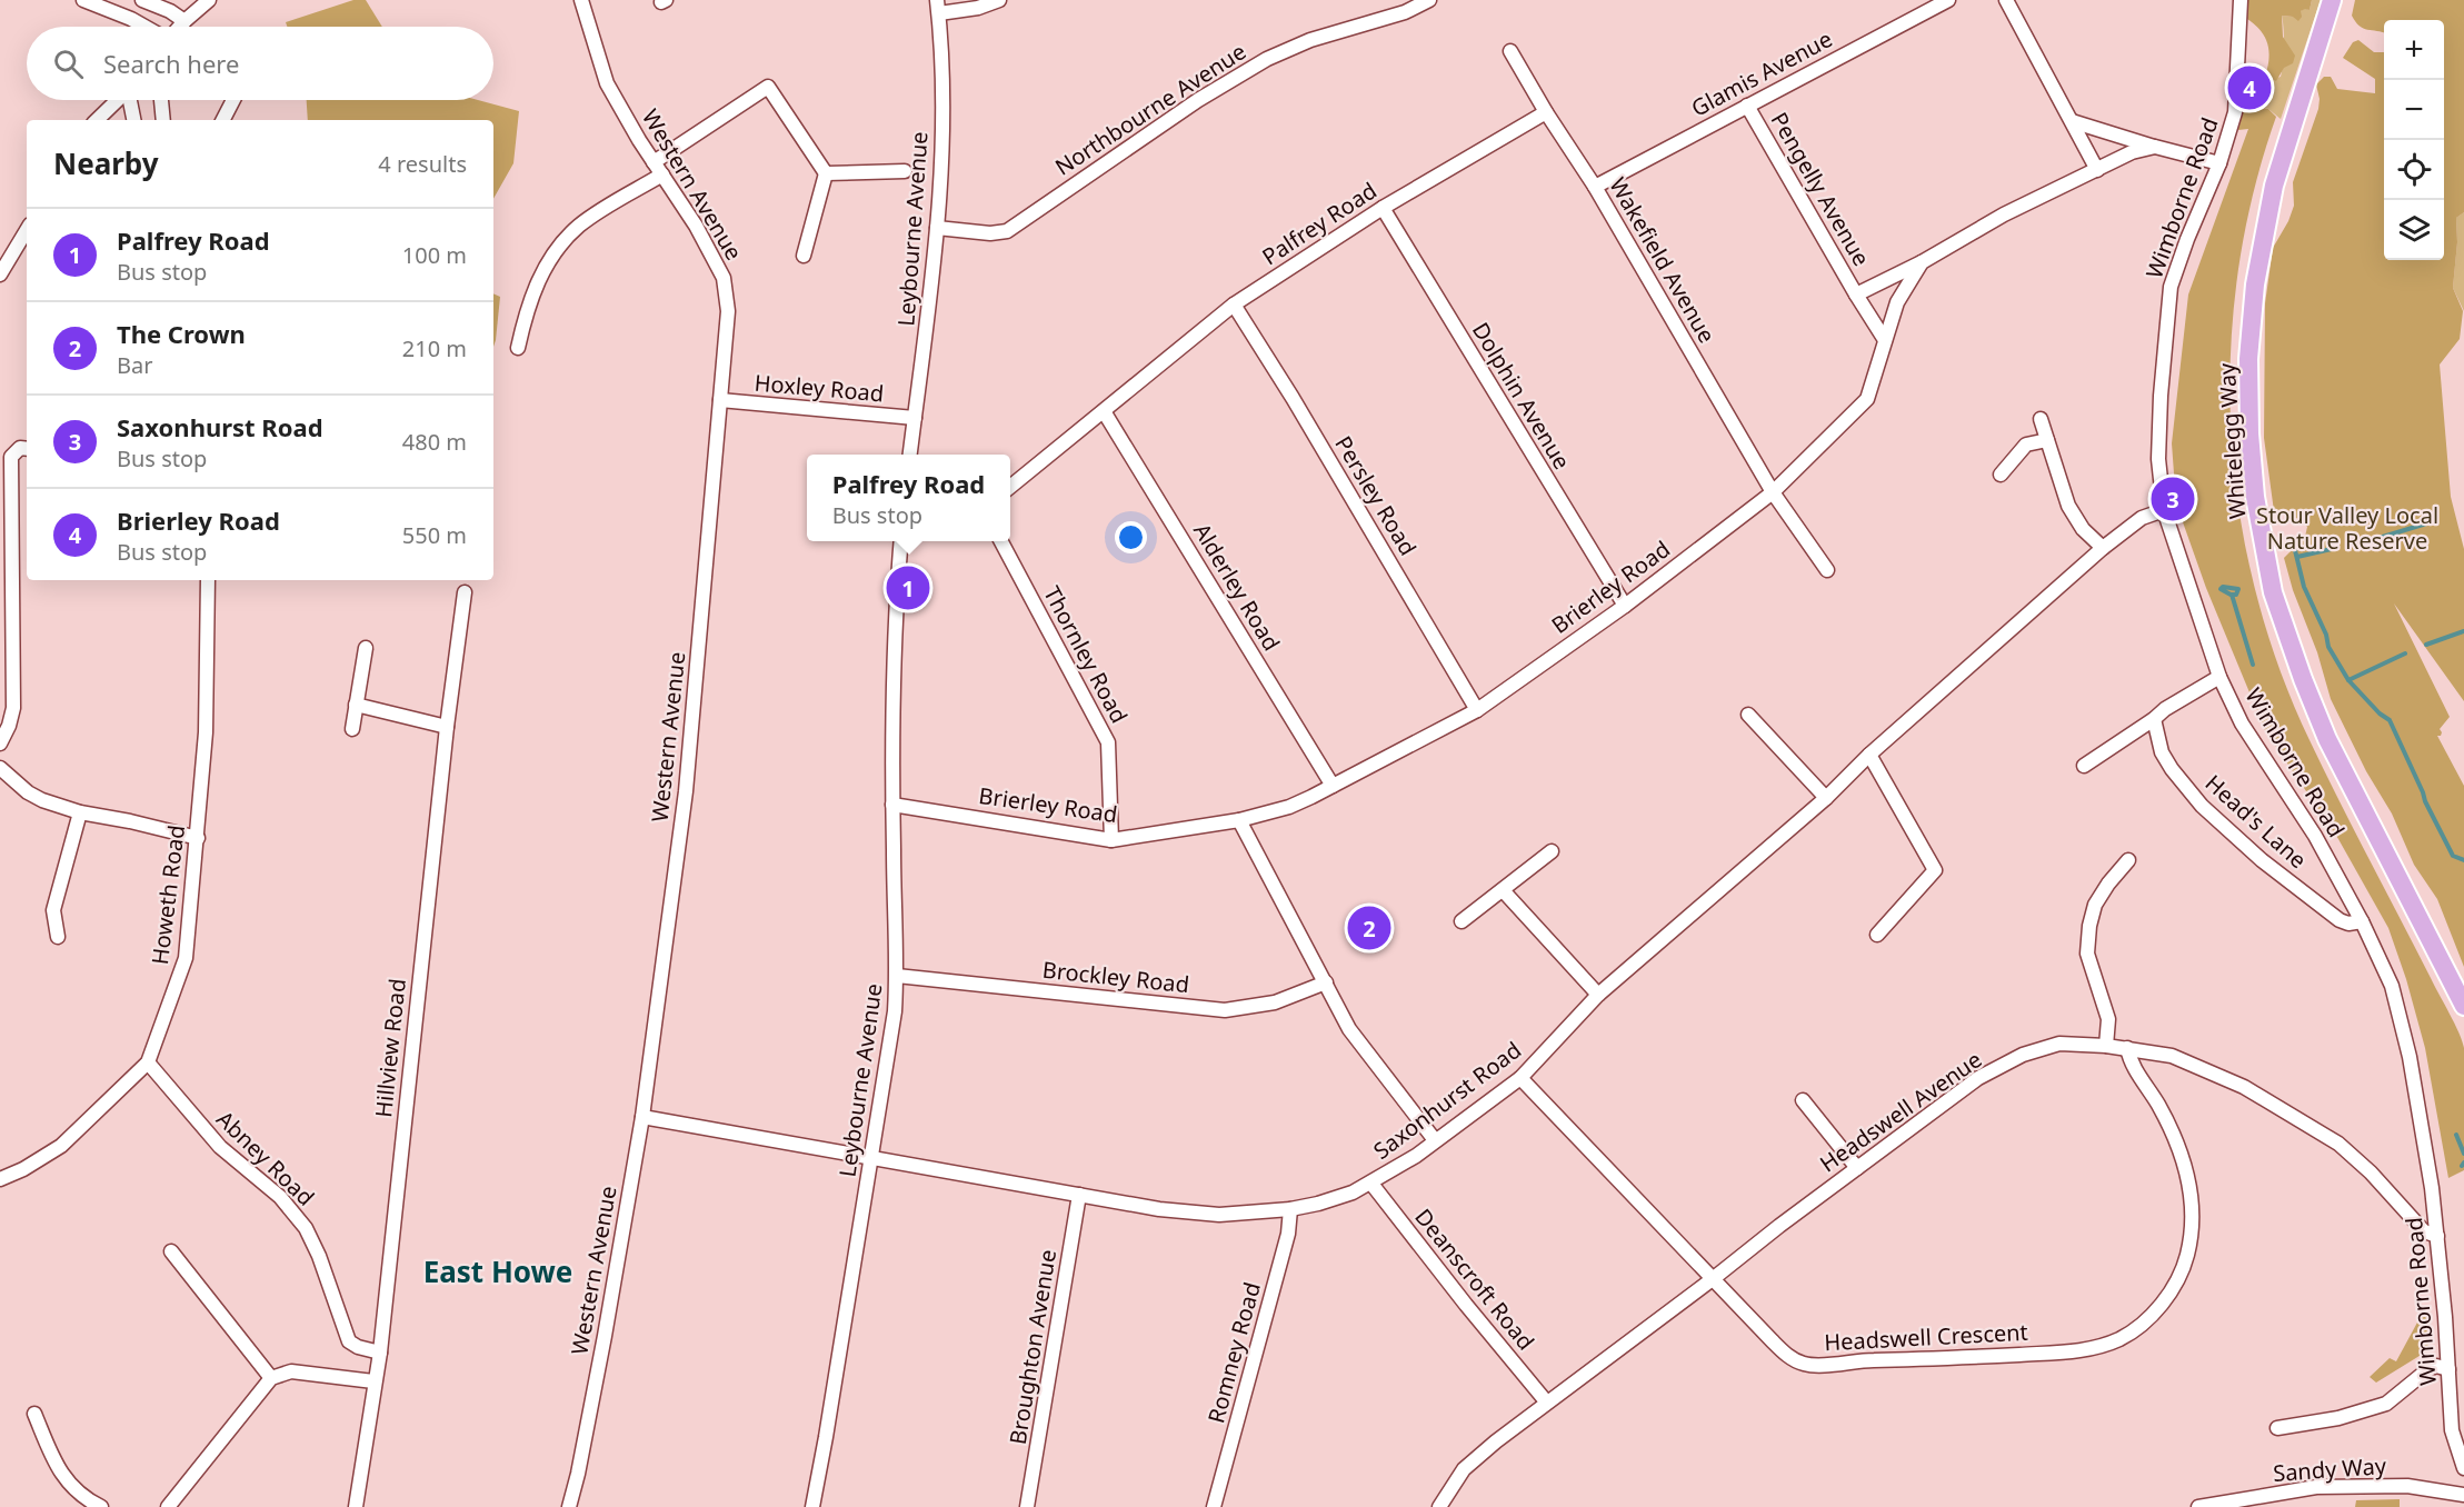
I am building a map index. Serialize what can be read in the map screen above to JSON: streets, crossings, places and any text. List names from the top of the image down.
{
  "streets": {
    "main road": ["Whitelegg Way"],
    "street": [
      "Glamis Avenue",
      "Northbourne Avenue",
      "Western Avenue",
      "Pengelly Avenue",
      "Wimborne Road",
      "Palfrey Road",
      "Leybourne Avenue",
      "Wakefield Avenue",
      "Hoxley Road",
      "Dolphin Avenue",
      "Persley Road",
      "Alderley Road",
      "Brierley Road",
      "Thornley Road",
      "Head's Lane",
      "Howeth Road",
      "Brockley Road",
      "Hillview Road",
      "Saxonhurst Road",
      "Headswell Avenue",
      "Abney Road",
      "Deanscroft Road",
      "Headswell Crescent",
      "Broughton Avenue",
      "Romney Road",
      "Sandy Way"
    ]
  },
  "crossings": [
    ["Glamis Avenue", "Pengelly Avenue"],
    ["Glamis Avenue", "Wakefield Avenue"],
    ["Northbourne Avenue", "Leybourne Avenue"],
    ["Western Avenue", "Hoxley Road"],
    ["Western Avenue", "Saxonhurst Road"],
    ["Pengelly Avenue", "Brierley Road"],
    ["Wimborne Road", "Head's Lane"],
    ["Wimborne Road", "Saxonhurst Road"],
    ["Wimborne Road", "Headswell Avenue"],
    ["Palfrey Road", "Wakefield Avenue"],
    ["Palfrey Road", "Dolphin Avenue"],
    ["Palfrey Road", "Persley Road"],
    ["Palfrey Road", "Alderley Road"],
    ["Leybourne Avenue", "Hoxley Road"],
    ["Leybourne Avenue", "Brierley Road"],
    ["Leybourne Avenue", "Brockley Road"],
    ["Leybourne Avenue", "Saxonhurst Road"],
    ["Wakefield Avenue", "Brierley Road"],
    ["Dolphin Avenue", "Brierley Road"],
    ["Persley Road", "Brierley Road"],
    ["Alderley Road", "Brierley Road"],
    ["Brierley Road", "Thornley Road"],
    ["Howeth Road", "Abney Road"],
    ["Hillview Road", "Abney Road"],
    ["Saxonhurst Road", "Deanscroft Road"],
    ["Saxonhurst Road", "Headswell Crescent"],
    ["Saxonhurst Road", "Broughton Avenue"],
    ["Saxonhurst Road", "Romney Road"],
    ["Headswell Avenue", "Deanscroft Road"],
    ["Headswell Avenue", "Headswell Crescent"]
  ],
  "districts": ["East Howe"],
  "parks": ["Stour Valley Local Nature Reserve"],
  "page": {
    "map_buttons": ["+", "−"],
    "search": "Search here",
    "pins": [
      "4",
      "3",
      "1",
      "2"
    ],
    "heading": ["Nearby", "4 results"],
    "list": [
      {
        "mark": "1",
        "name": "Palfrey Road",
        "note": "Bus stop",
        "value": "100 m"
      },
      {
        "mark": "2",
        "name": "The Crown",
        "note": "Bar",
        "value": "210 m"
      },
      {
        "mark": "3",
        "name": "Saxonhurst Road",
        "note": "Bus stop",
        "value": "480 m"
      },
      {
        "mark": "4",
        "name": "Brierley Road",
        "note": "Bus stop",
        "value": "550 m"
      }
    ],
    "popup": ["Palfrey Road", "Bus stop"]
  }
}
